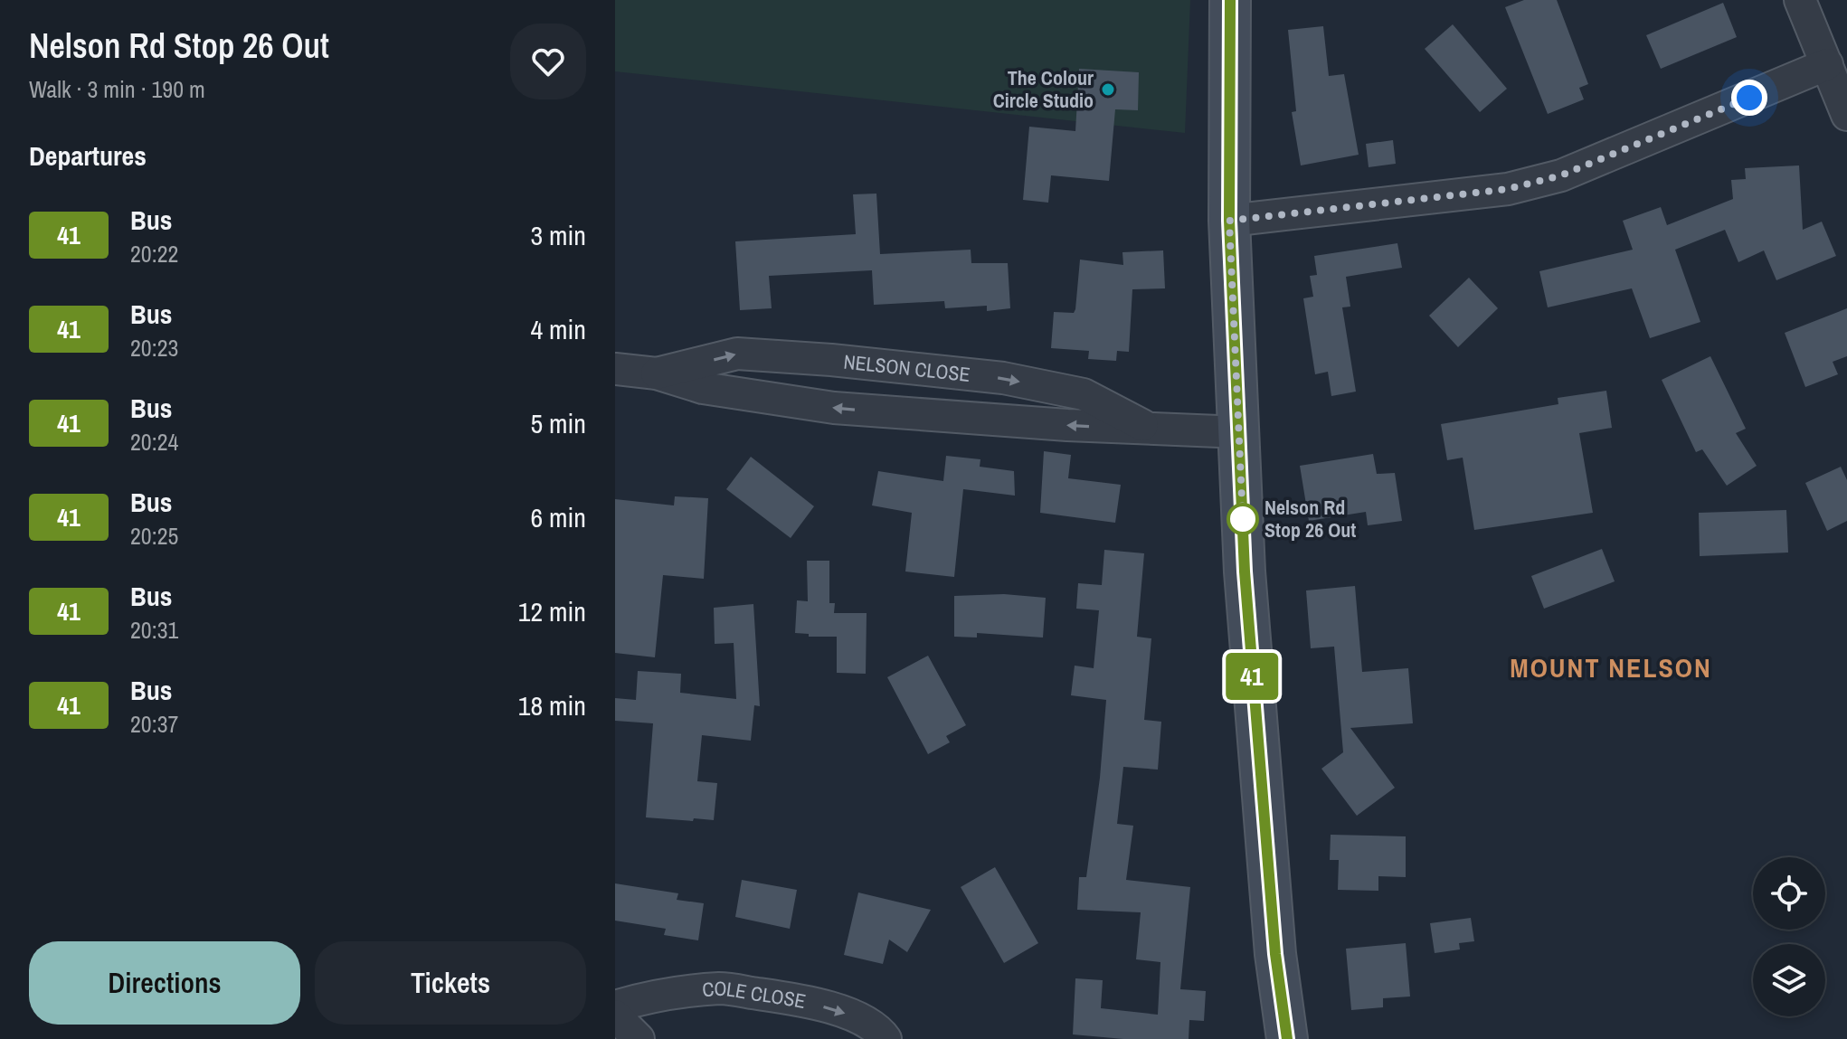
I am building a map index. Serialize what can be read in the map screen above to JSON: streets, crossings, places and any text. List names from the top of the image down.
{
  "streets": {
    "street": ["NELSON CLOSE", "COLE CLOSE"]
  },
  "one_way": ["COLE CLOSE"],
  "districts": ["MOUNT NELSON"],
  "places": ["The Colour Circle Studio", "Nelson Rd Stop 26 Out"],
  "lines": ["bus line 41"],
  "page": {
    "heading": [
      ["Nelson Rd Stop 26 Out", "Walk · 3 min · 190 m"],
      "Departures"
    ],
    "on_map": "41",
    "list": [
      {
        "mark": "41",
        "name": "Bus",
        "note": "20:22",
        "value": "3 min"
      },
      {
        "mark": "41",
        "name": "Bus",
        "note": "20:23",
        "value": "4 min"
      },
      {
        "mark": "41",
        "name": "Bus",
        "note": "20:24",
        "value": "5 min"
      },
      {
        "mark": "41",
        "name": "Bus",
        "note": "20:25",
        "value": "6 min"
      },
      {
        "mark": "41",
        "name": "Bus",
        "note": "20:31",
        "value": "12 min"
      },
      {
        "mark": "41",
        "name": "Bus",
        "note": "20:37",
        "value": "18 min"
      }
    ],
    "buttons": ["Directions", "Tickets"]
  }
}
